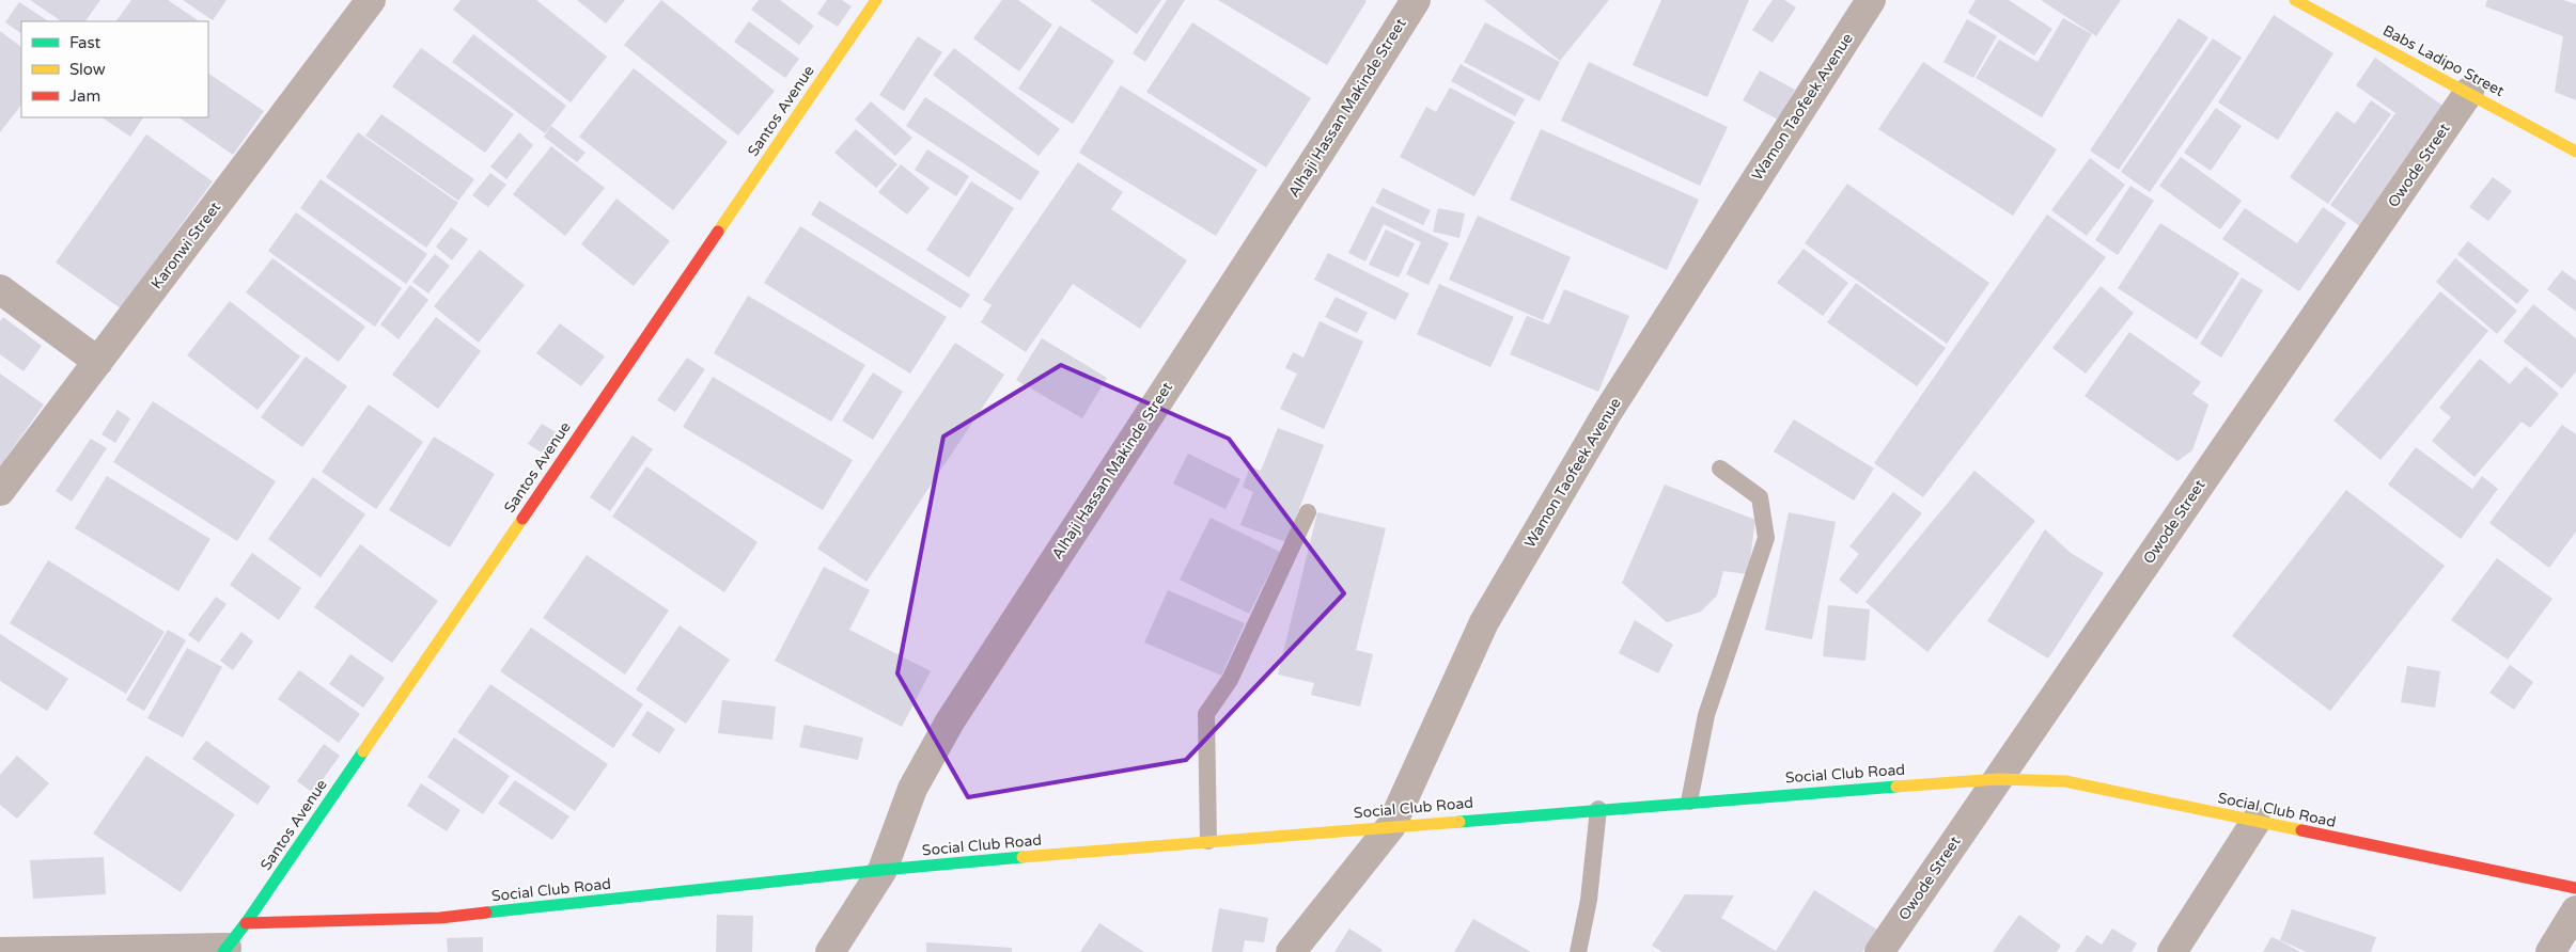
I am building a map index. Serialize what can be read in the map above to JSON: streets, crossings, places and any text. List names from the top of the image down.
{
  "streets": {
    "street": [
      "Babs Ladipo Street",
      "Wamon Taofeek Avenue",
      "Alhaji Hassan Makinde Street",
      "Santos Avenue",
      "Owode Street",
      "Karonwi Street",
      "Social Club Road"
    ]
  },
  "crossings": [
    ["Babs Ladipo Street", "Owode Street"],
    ["Wamon Taofeek Avenue", "Social Club Road"],
    ["Alhaji Hassan Makinde Street", "Social Club Road"],
    ["Santos Avenue", "Social Club Road"],
    ["Owode Street", "Social Club Road"]
  ],
  "legend": ["Fast", "Slow", "Jam"]
}
